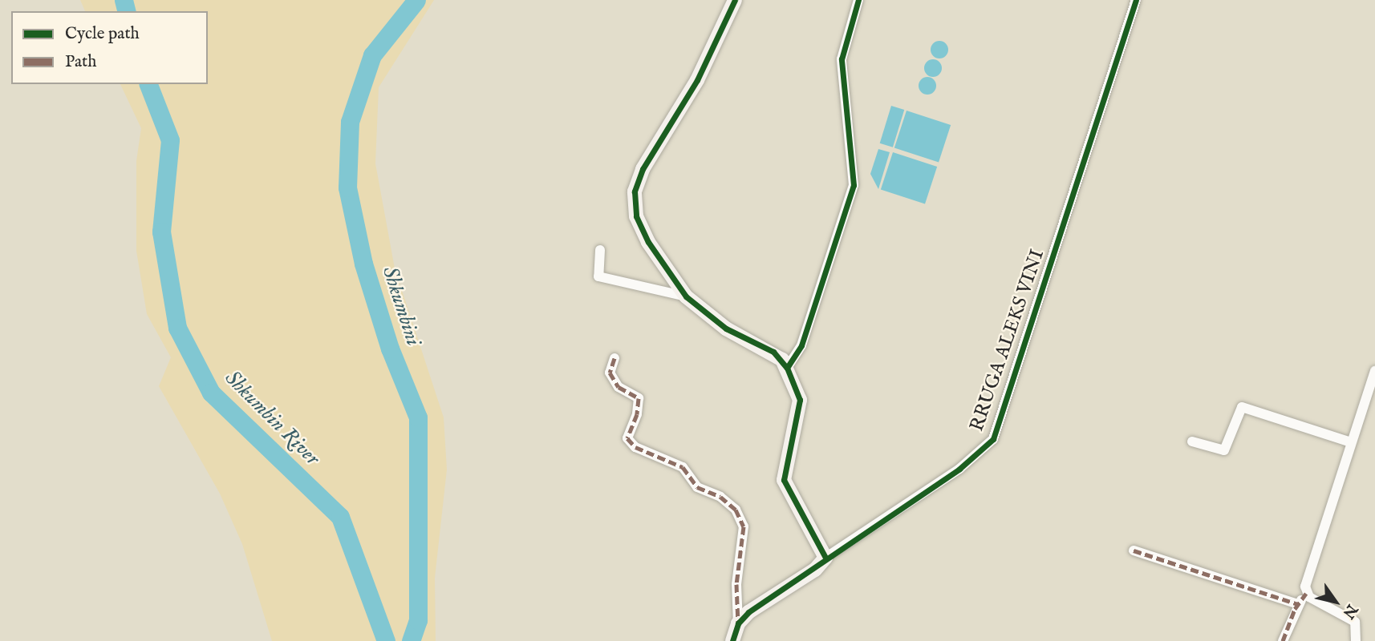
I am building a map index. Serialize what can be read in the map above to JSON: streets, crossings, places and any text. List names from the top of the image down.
{
  "streets": {
    "street": ["RRUGA ALEKS VINI"]
  },
  "water": ["Shkumbini", "Shkumbin River"],
  "legend": ["Cycle path", "Path"],
  "north": "bottom right"
}
